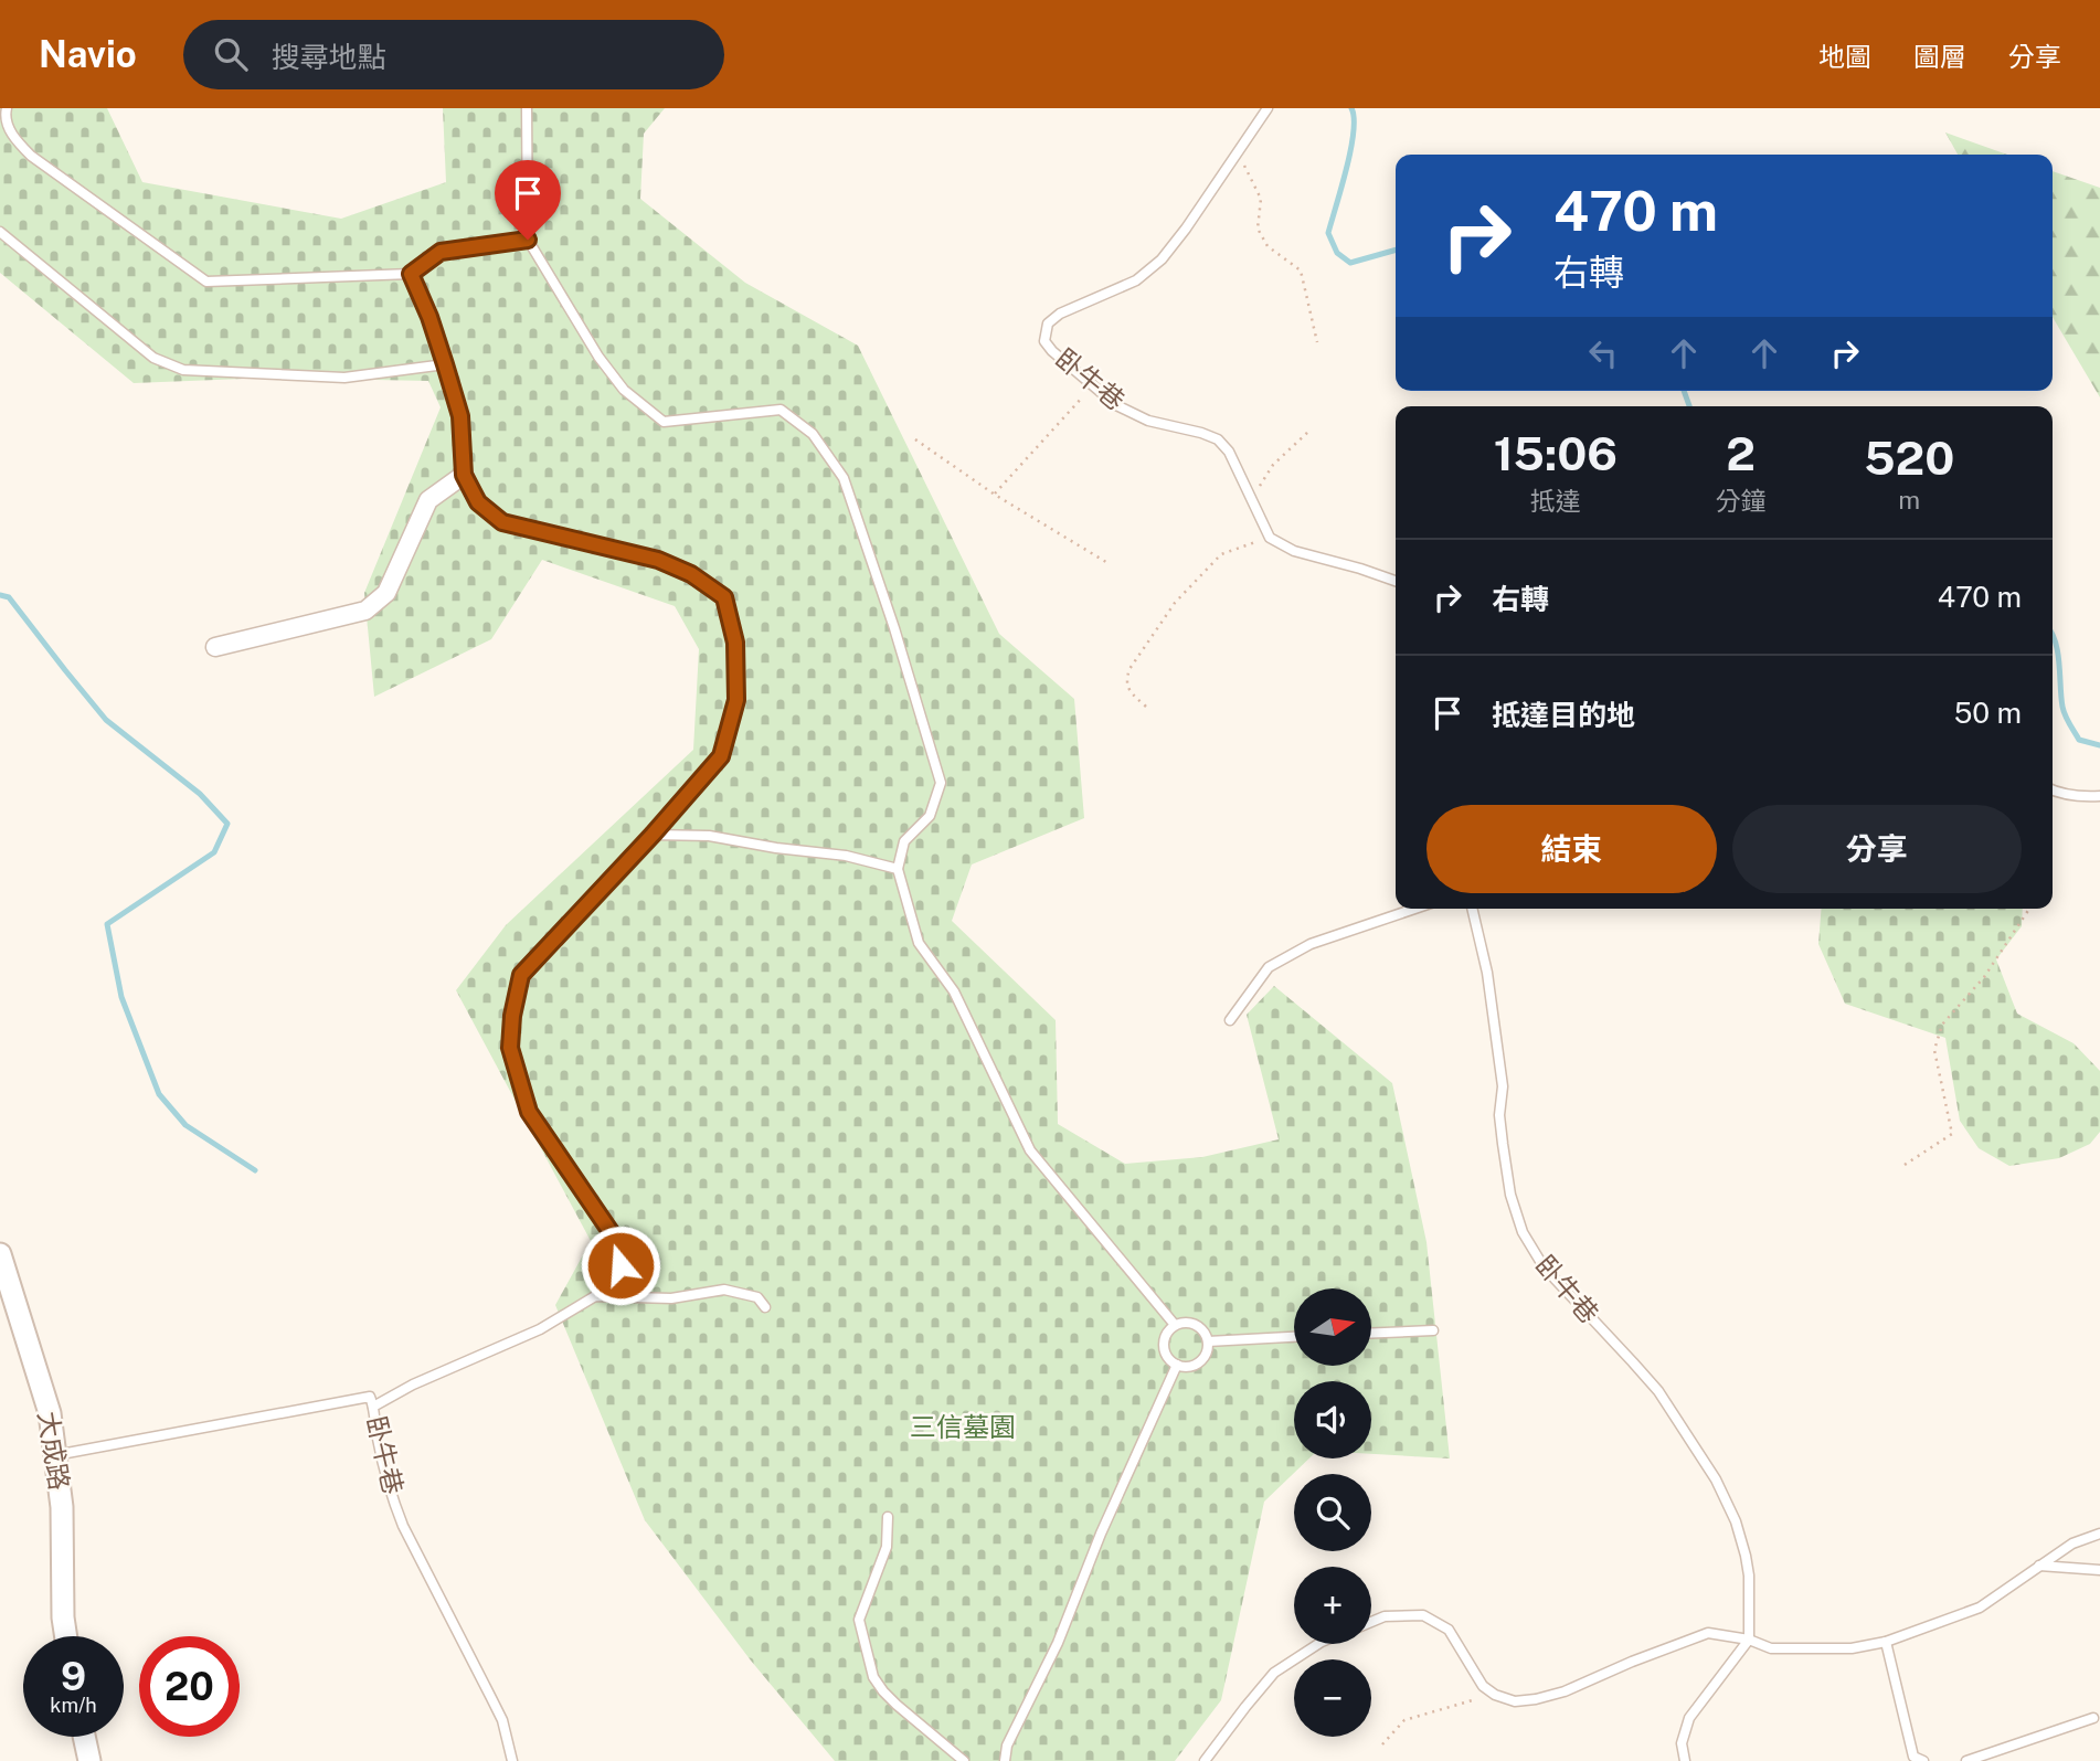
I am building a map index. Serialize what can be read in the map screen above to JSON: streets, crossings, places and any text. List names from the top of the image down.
{
  "streets": {
    "street": ["大成路"],
    "lane": ["卧牛巷"]
  },
  "crossings": [
    ["卧牛巷", "大成路"]
  ],
  "parks": ["三信墓園"],
  "north": "right",
  "page": {
    "header": "Navio",
    "search": "搜尋地點",
    "nav": ["地圖", "圖層", "分享"],
    "turn": ["470 m", "右轉"],
    "eta": [
      "15:06",
      "抵達",
      "2",
      "分鐘",
      "520",
      "m"
    ],
    "list": [
      {
        "name": "右轉",
        "value": "470 m"
      },
      {
        "name": "抵達目的地",
        "value": "50 m"
      }
    ],
    "buttons": ["結束", "分享"],
    "map_buttons": ["+", "−"],
    "speed": "9 km/h",
    "limit": "20"
  }
}
